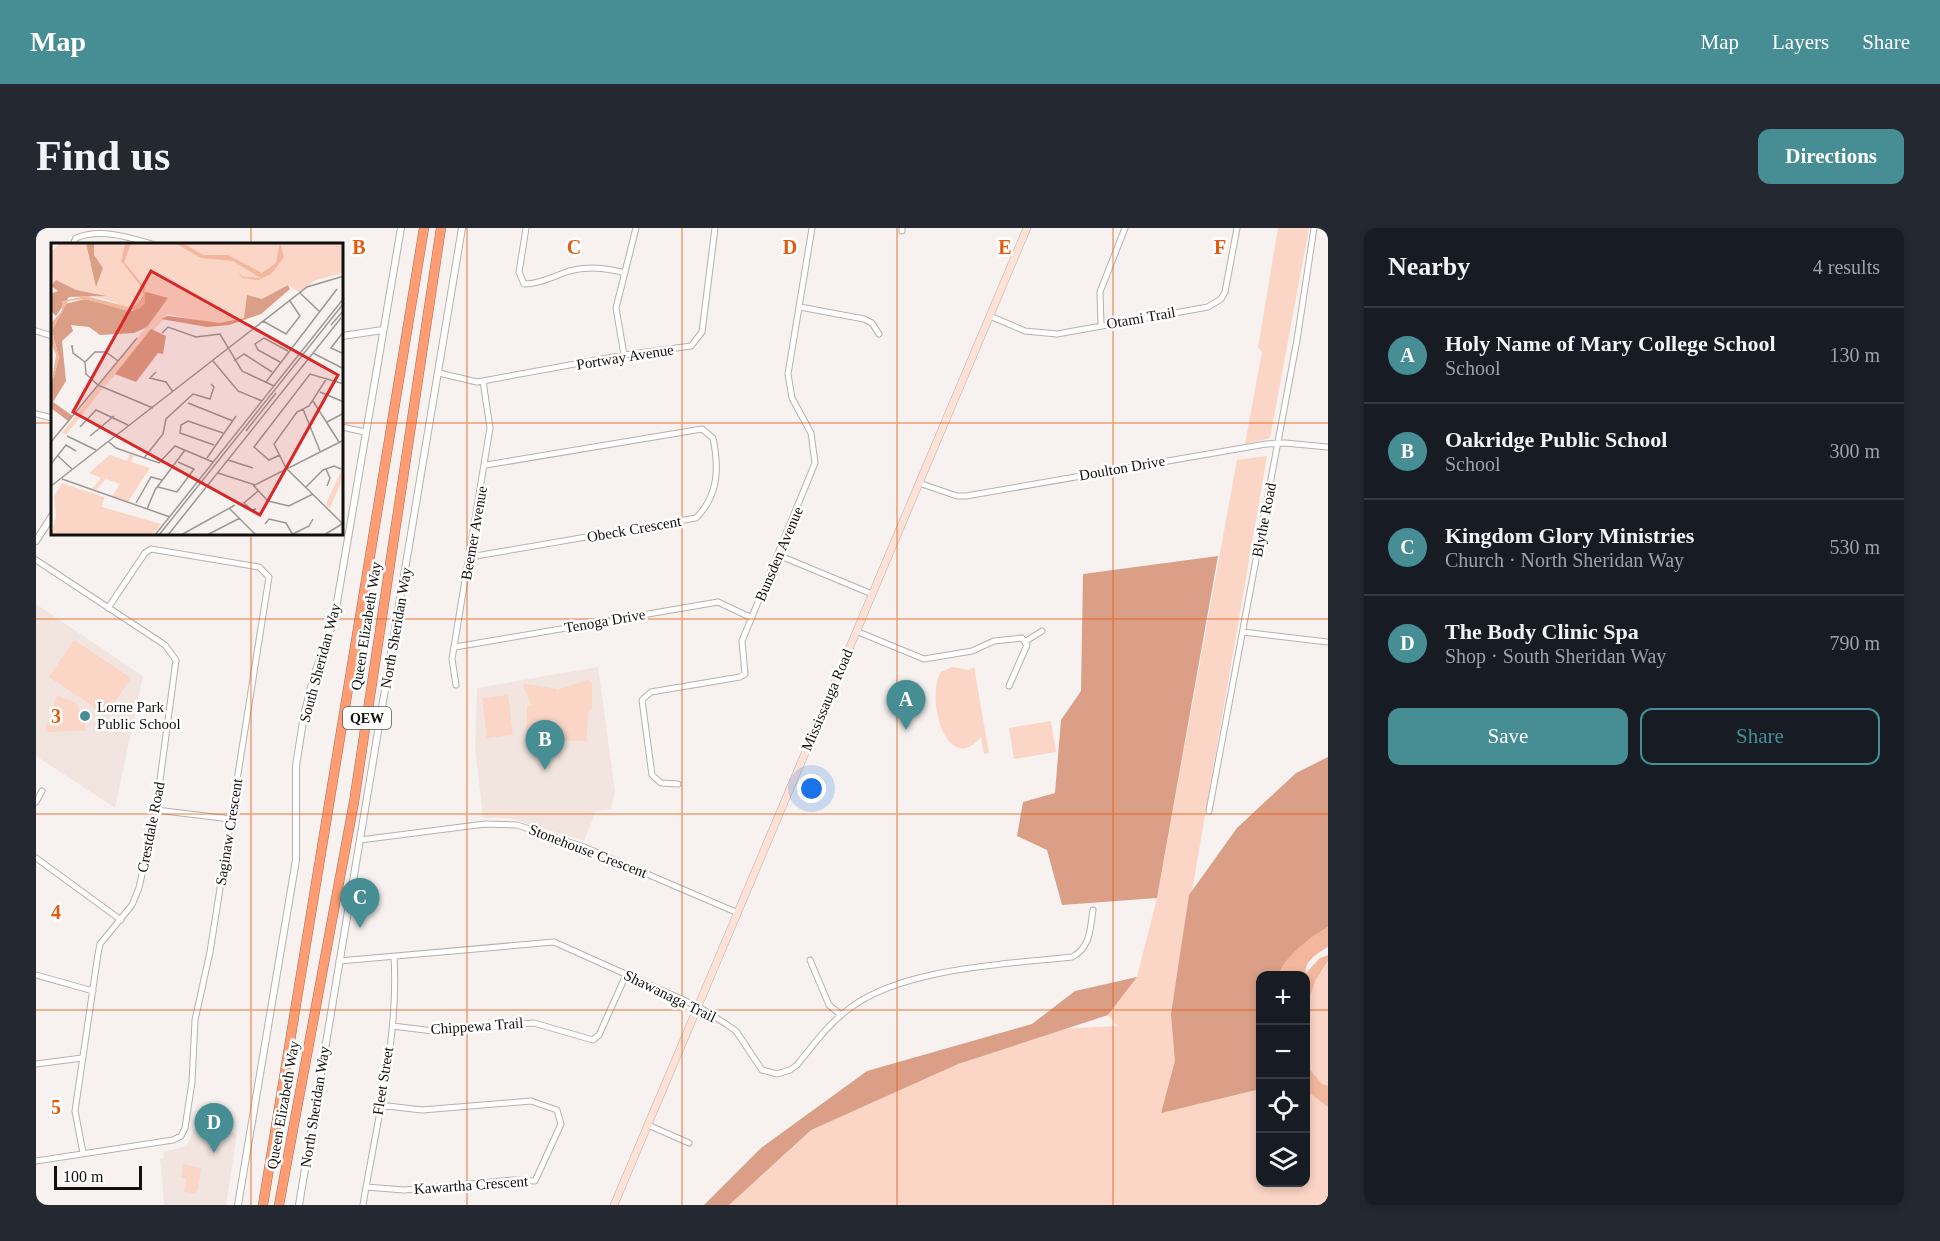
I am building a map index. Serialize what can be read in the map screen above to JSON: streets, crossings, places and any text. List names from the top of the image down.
{
  "streets": {
    "highway": ["Queen Elizabeth Way", "QEW"],
    "main road": ["Mississauga Road"],
    "street": [
      "Otami Trail",
      "Portway Avenue",
      "Doulton Drive",
      "Blythe Road",
      "Obeck Crescent",
      "Beemer Avenue",
      "Bunsden Avenue",
      "Tenoga Drive",
      "North Sheridan Way",
      "South Sheridan Way",
      "Crestdale Road",
      "Saginaw Crescent",
      "Stonehouse Crescent",
      "Shawanaga Trail",
      "Chippewa Trail",
      "Fleet Street",
      "Kawartha Crescent"
    ]
  },
  "crossings": [
    ["Otami Trail", "Mississauga Road"],
    ["Portway Avenue", "Beemer Avenue"],
    ["Portway Avenue", "North Sheridan Way"],
    ["Doulton Drive", "Blythe Road"],
    ["Doulton Drive", "Mississauga Road"],
    ["Obeck Crescent", "Beemer Avenue"],
    ["Beemer Avenue", "Tenoga Drive"],
    ["Bunsden Avenue", "Tenoga Drive"],
    ["North Sheridan Way", "Stonehouse Crescent"],
    ["North Sheridan Way", "Shawanaga Trail"],
    ["Mississauga Road", "Stonehouse Crescent"],
    ["Mississauga Road", "Shawanaga Trail"],
    ["Crestdale Road", "Saginaw Crescent"],
    ["Shawanaga Trail", "Chippewa Trail"],
    ["Shawanaga Trail", "Fleet Street"],
    ["Chippewa Trail", "Fleet Street"],
    ["Fleet Street", "Kawartha Crescent"]
  ],
  "places": ["Lorne Park Public School"],
  "scale_bar": "100 m",
  "page": {
    "header": "Map",
    "nav": ["Map", "Layers", "Share"],
    "buttons": [
      "Directions",
      ["Save", "Share"]
    ],
    "title": "Find us",
    "heading": ["Nearby", "4 results"],
    "list": [
      {
        "mark": "A",
        "name": "Holy Name of Mary College School",
        "note": "School",
        "value": "130 m"
      },
      {
        "mark": "B",
        "name": "Oakridge Public School",
        "note": "School",
        "value": "300 m"
      },
      {
        "mark": "C",
        "name": "Kingdom Glory Ministries",
        "note": "Church · North Sheridan Way",
        "value": "530 m"
      },
      {
        "mark": "D",
        "name": "The Body Clinic Spa",
        "note": "Shop · South Sheridan Way",
        "value": "790 m"
      }
    ],
    "pins": [
      "A",
      "B",
      "C",
      "D"
    ],
    "map_buttons": ["+", "−"],
    "scale": "100 m"
  },
  "grid": {
    "columns": [
      "B",
      "C",
      "D",
      "E",
      "F"
    ],
    "rows": ["3", "4", "5"]
  }
}
